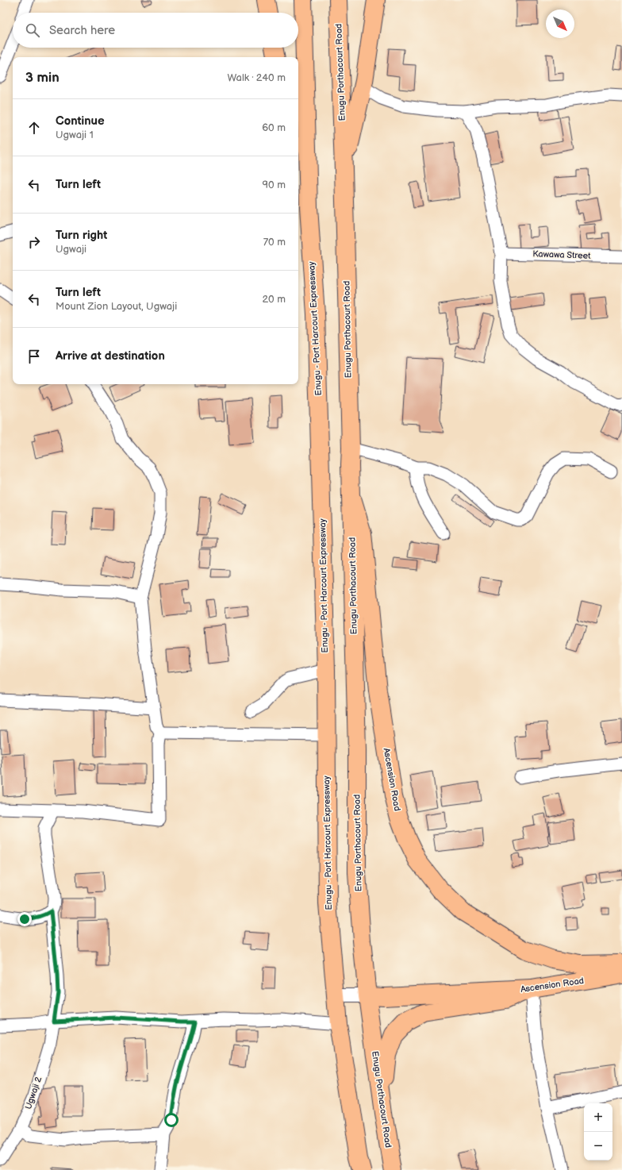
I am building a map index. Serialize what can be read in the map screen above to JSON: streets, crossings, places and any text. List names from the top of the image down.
{
  "streets": {
    "main road": ["Enugu Porthacourt Road", "Enugu - Port Harcourt Expressway", "Ascension Road"],
    "street": ["Kawawa Street", "Ugwaji 2"]
  },
  "crossings": [
    ["Enugu Porthacourt Road", "Ascension Road"]
  ],
  "north": "bottom right",
  "page": {
    "search": "Search here",
    "heading": ["3 min", "Walk · 240 m"],
    "list": [
      ["Continue", "Ugwaji 1", "60 m"],
      ["Turn left", "90 m"],
      ["Turn right", "Ugwaji", "70 m"],
      ["Turn left", "Mount Zion Layout, Ugwaji", "20 m"],
      "Arrive at destination"
    ],
    "map_buttons": ["+", "−"]
  }
}
